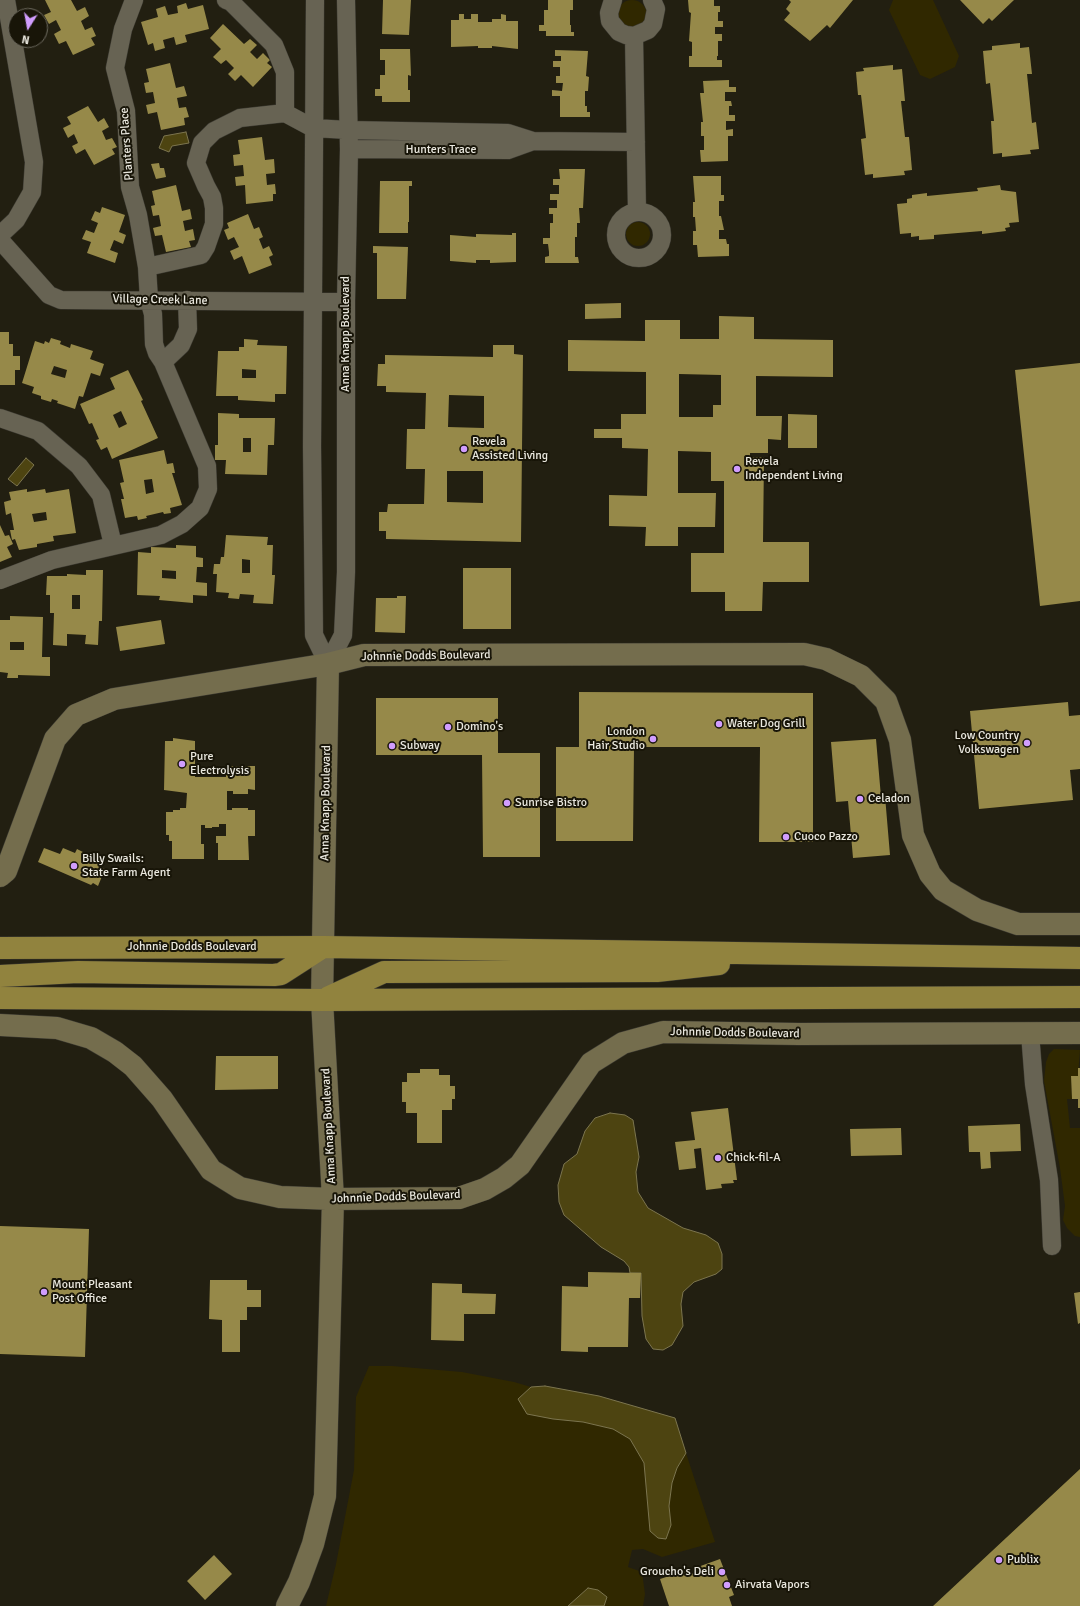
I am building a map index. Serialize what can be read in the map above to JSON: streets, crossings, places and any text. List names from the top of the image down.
{
  "streets": {
    "highway": ["Johnnie Dodds Boulevard"],
    "street": [
      "Planters Place",
      "Hunters Trace",
      "Village Creek Lane",
      "Anna Knapp Boulevard"
    ]
  },
  "crossings": [
    ["Planters Place", "Village Creek Lane"],
    ["Hunters Trace", "Anna Knapp Boulevard"],
    ["Village Creek Lane", "Anna Knapp Boulevard"],
    ["Anna Knapp Boulevard", "Johnnie Dodds Boulevard"]
  ],
  "places": [
    "Revela Assisted Living",
    "Revela Independent Living",
    "Water Dog Grill",
    "Domino's",
    "London Hair Studio",
    "Low Country Volkswagen",
    "Subway",
    "Pure Electrolysis",
    "Celadon",
    "Sunrise Bistro",
    "Cuoco Pazzo",
    "Billy Swails: State Farm Agent",
    "Chick-fil-A",
    "Mount Pleasant Post Office",
    "Publix",
    "Groucho's Deli",
    "Airvata Vapors"
  ],
  "north": "bottom"
}
